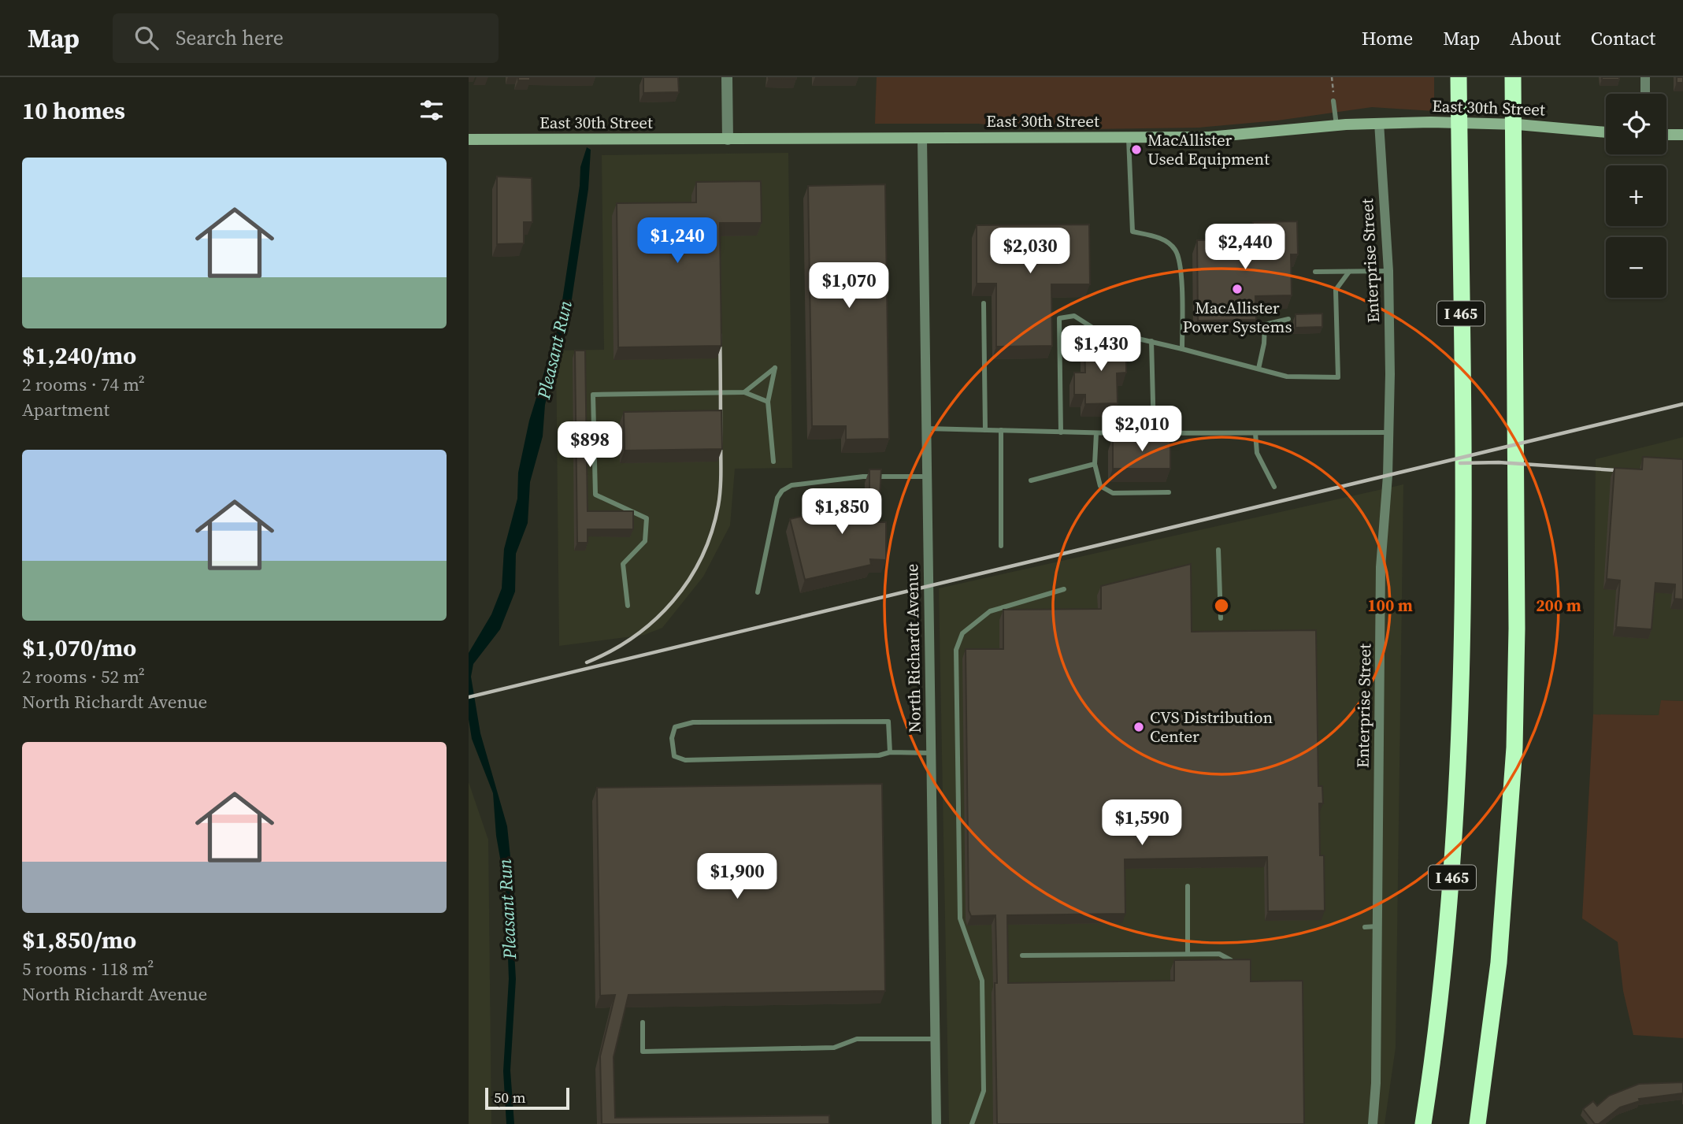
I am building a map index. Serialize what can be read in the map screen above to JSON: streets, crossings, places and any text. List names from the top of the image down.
{
  "streets": {
    "highway": ["I 465"],
    "main road": ["East 30th Street"],
    "street": ["Enterprise Street", "North Richardt Avenue"]
  },
  "crossings": [
    ["East 30th Street", "Enterprise Street"],
    ["East 30th Street", "North Richardt Avenue"]
  ],
  "water": ["Pleasant Run"],
  "places": ["MacAllister Used Equipment", "MacAllister Power Systems", "CVS Distribution Center"],
  "scale_bar": "50 m",
  "page": {
    "header": "Map",
    "search": "Search here",
    "nav": [
      "Home",
      "Map",
      "About",
      "Contact"
    ],
    "heading": "10 homes",
    "map_buttons": ["+", "−"],
    "list": [
      {
        "name": "$1,240/mo",
        "note": "2 rooms · 74 m² · Apartment"
      },
      {
        "name": "$1,070/mo",
        "note": "2 rooms · 52 m² · North Richardt Avenue"
      },
      {
        "name": "$1,850/mo",
        "note": "5 rooms · 118 m² · North Richardt Avenue"
      }
    ],
    "price": [
      "$1,240",
      "$2,440",
      "$2,030",
      "$1,070",
      "$1,430",
      "$2,010",
      "$898",
      "$1,850",
      "$1,590",
      "$1,900"
    ],
    "scale": "50 m"
  },
  "rings": ["100 m", "200 m"]
}
